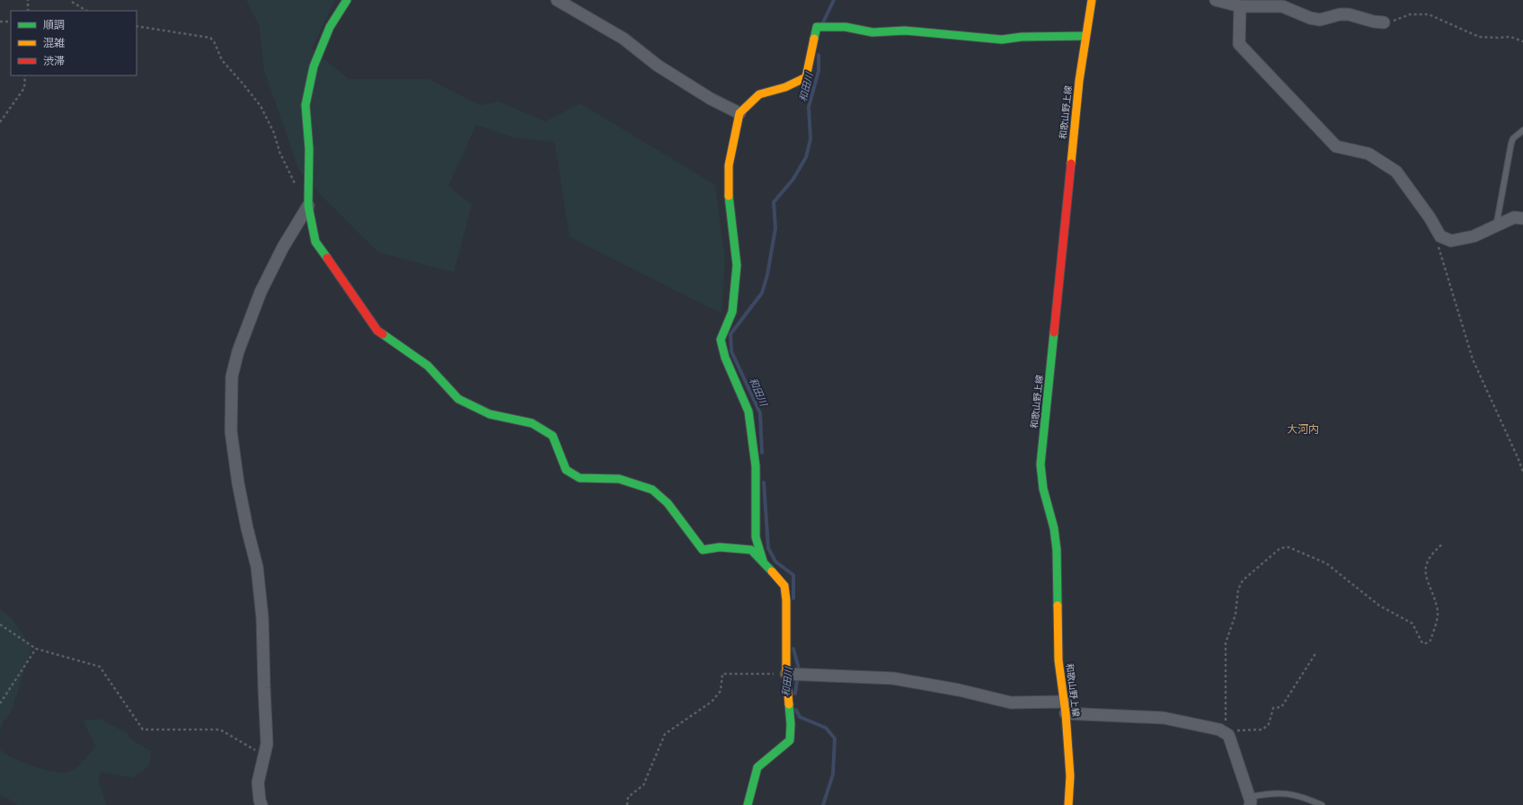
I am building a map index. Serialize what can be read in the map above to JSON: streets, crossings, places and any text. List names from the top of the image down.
{
  "streets": {
    "street": ["和歌山野上線"]
  },
  "districts": ["大河内"],
  "water": ["和田川"],
  "legend": ["順調", "混雑", "渋滞"]
}
